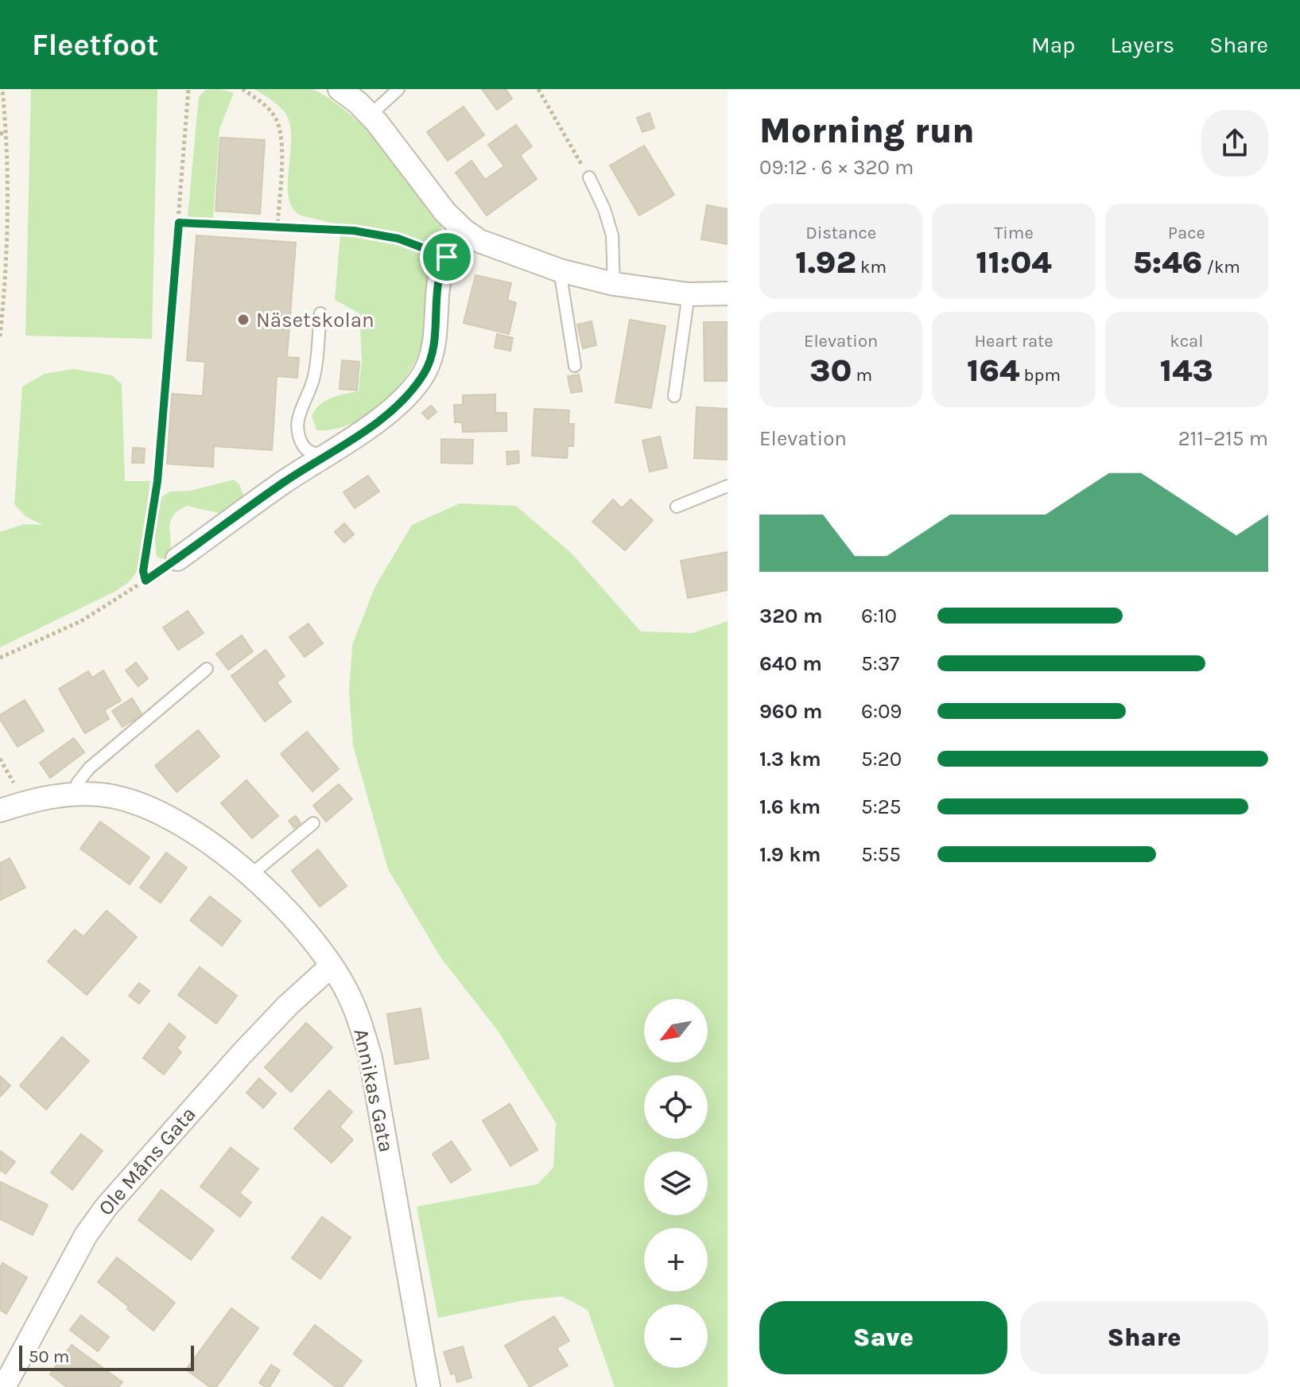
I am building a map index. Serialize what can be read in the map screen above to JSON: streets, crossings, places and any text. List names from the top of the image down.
{
  "streets": {
    "street": ["Annikas Gata", "Ole Måns Gata"]
  },
  "crossings": [
    ["Annikas Gata", "Ole Måns Gata"]
  ],
  "places": ["Näsetskolan"],
  "scale_bar": "50 m",
  "north": "bottom left",
  "page": {
    "header": "Fleetfoot",
    "nav": ["Map", "Layers", "Share"],
    "heading": ["Morning run", "09:12 · 6 × 320 m"],
    "stats": [
      ["Distance", "1.92 km"],
      ["Time", "11:04"],
      ["Pace", "5:46 /km"],
      ["Elevation", "30 m"],
      ["Heart rate", "164 bpm"],
      ["kcal", "143"]
    ],
    "chart": ["Elevation", "211–215 m"],
    "list": [
      {
        "name": "320 m",
        "note": "6:10"
      },
      {
        "name": "640 m",
        "note": "5:37"
      },
      {
        "name": "960 m",
        "note": "6:09"
      },
      {
        "name": "1.3 km",
        "note": "5:20"
      },
      {
        "name": "1.6 km",
        "note": "5:25"
      },
      {
        "name": "1.9 km",
        "note": "5:55"
      }
    ],
    "map_buttons": ["+", "−"],
    "buttons": ["Save", "Share"],
    "scale": "50 m"
  }
}
